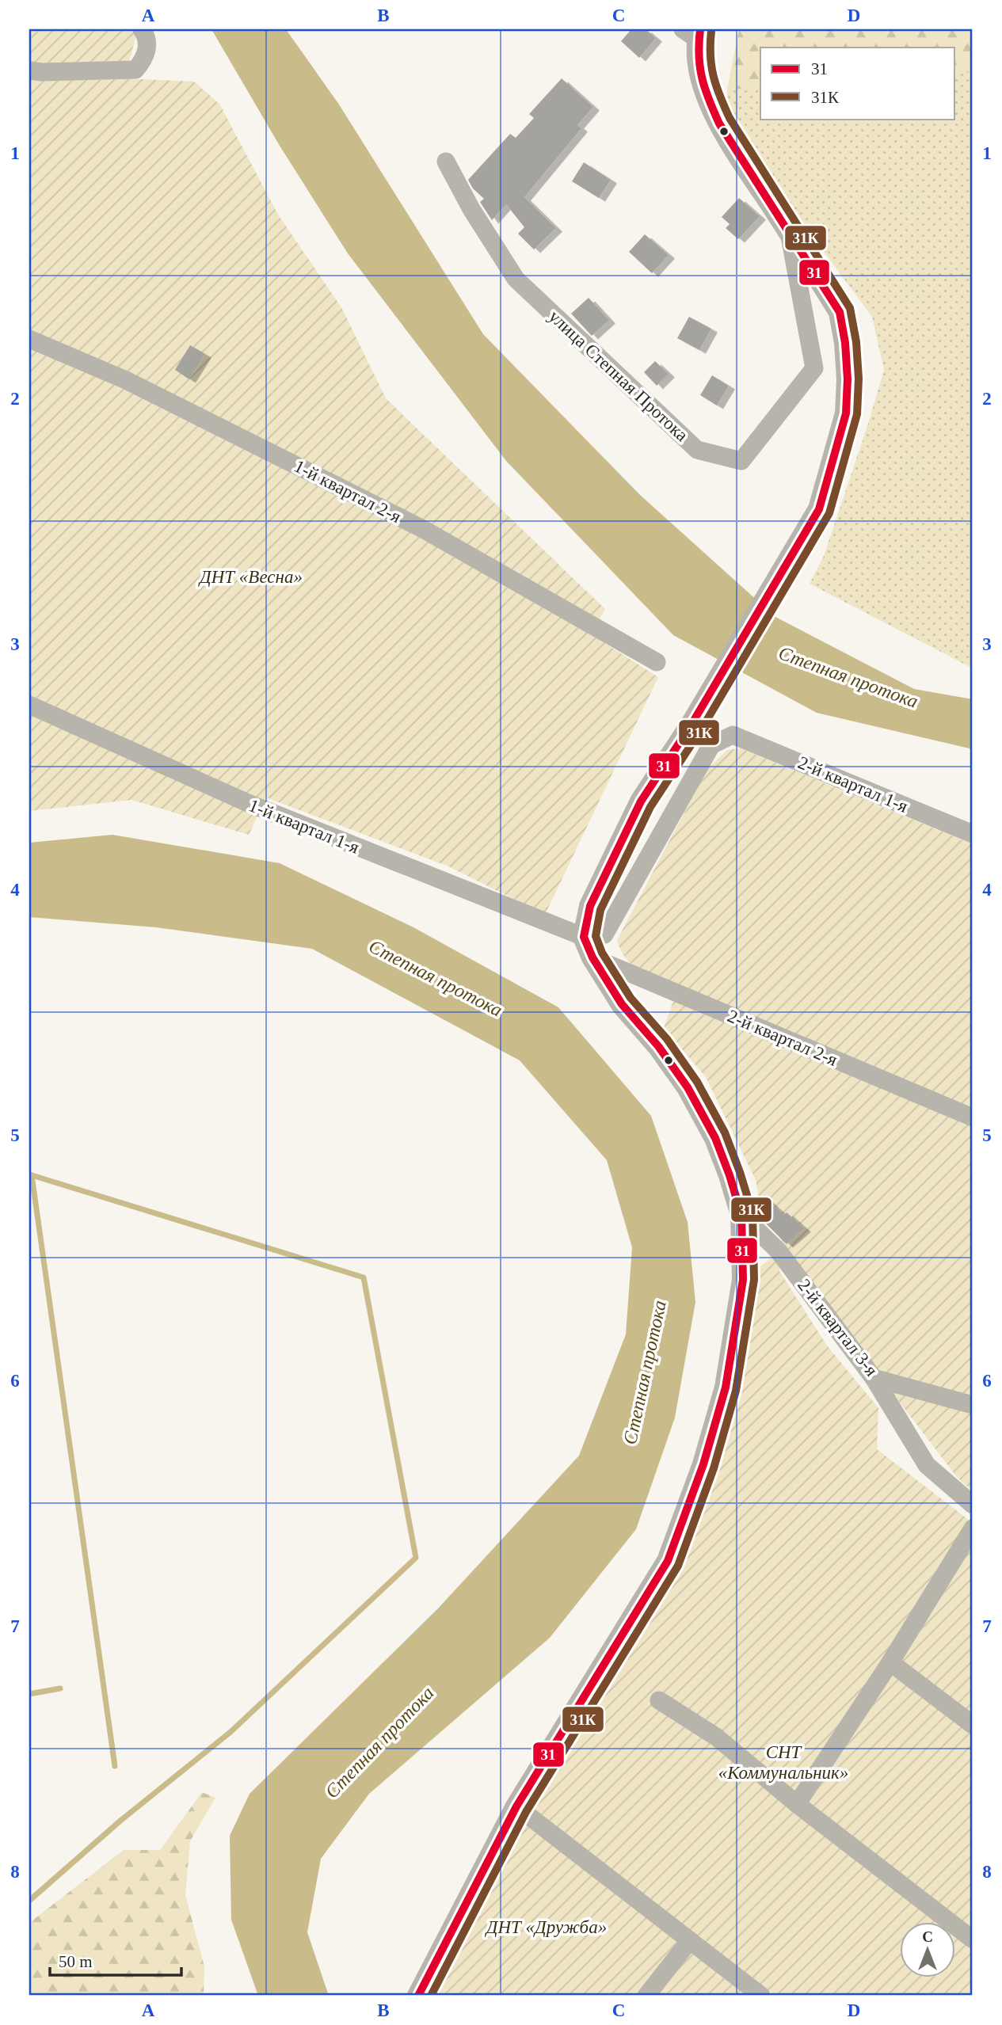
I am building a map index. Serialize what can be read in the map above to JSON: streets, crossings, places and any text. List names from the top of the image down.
{
  "streets": {
    "street": [
      "улица Степная Протока",
      "1-й квартал 2-я",
      "2-й квартал 1-я",
      "1-й квартал 1-я",
      "2-й квартал 2-я",
      "2-й квартал 3-я"
    ]
  },
  "crossings": [
    ["2-й квартал 1-я", "1-й квартал 1-я"]
  ],
  "water": ["Степная протока"],
  "parks": ["ДНТ «Весна»", "СНТ «Коммунальник»", "ДНТ «Дружба»"],
  "lines": ["transit line 31", "transit line 31К"],
  "legend": ["31", "31К"],
  "scale_bar": "50 m",
  "north": "top",
  "grid": {
    "columns": [
      "A",
      "B",
      "C",
      "D"
    ],
    "rows": [
      "1",
      "2",
      "3",
      "4",
      "5",
      "6",
      "7",
      "8"
    ]
  }
}
